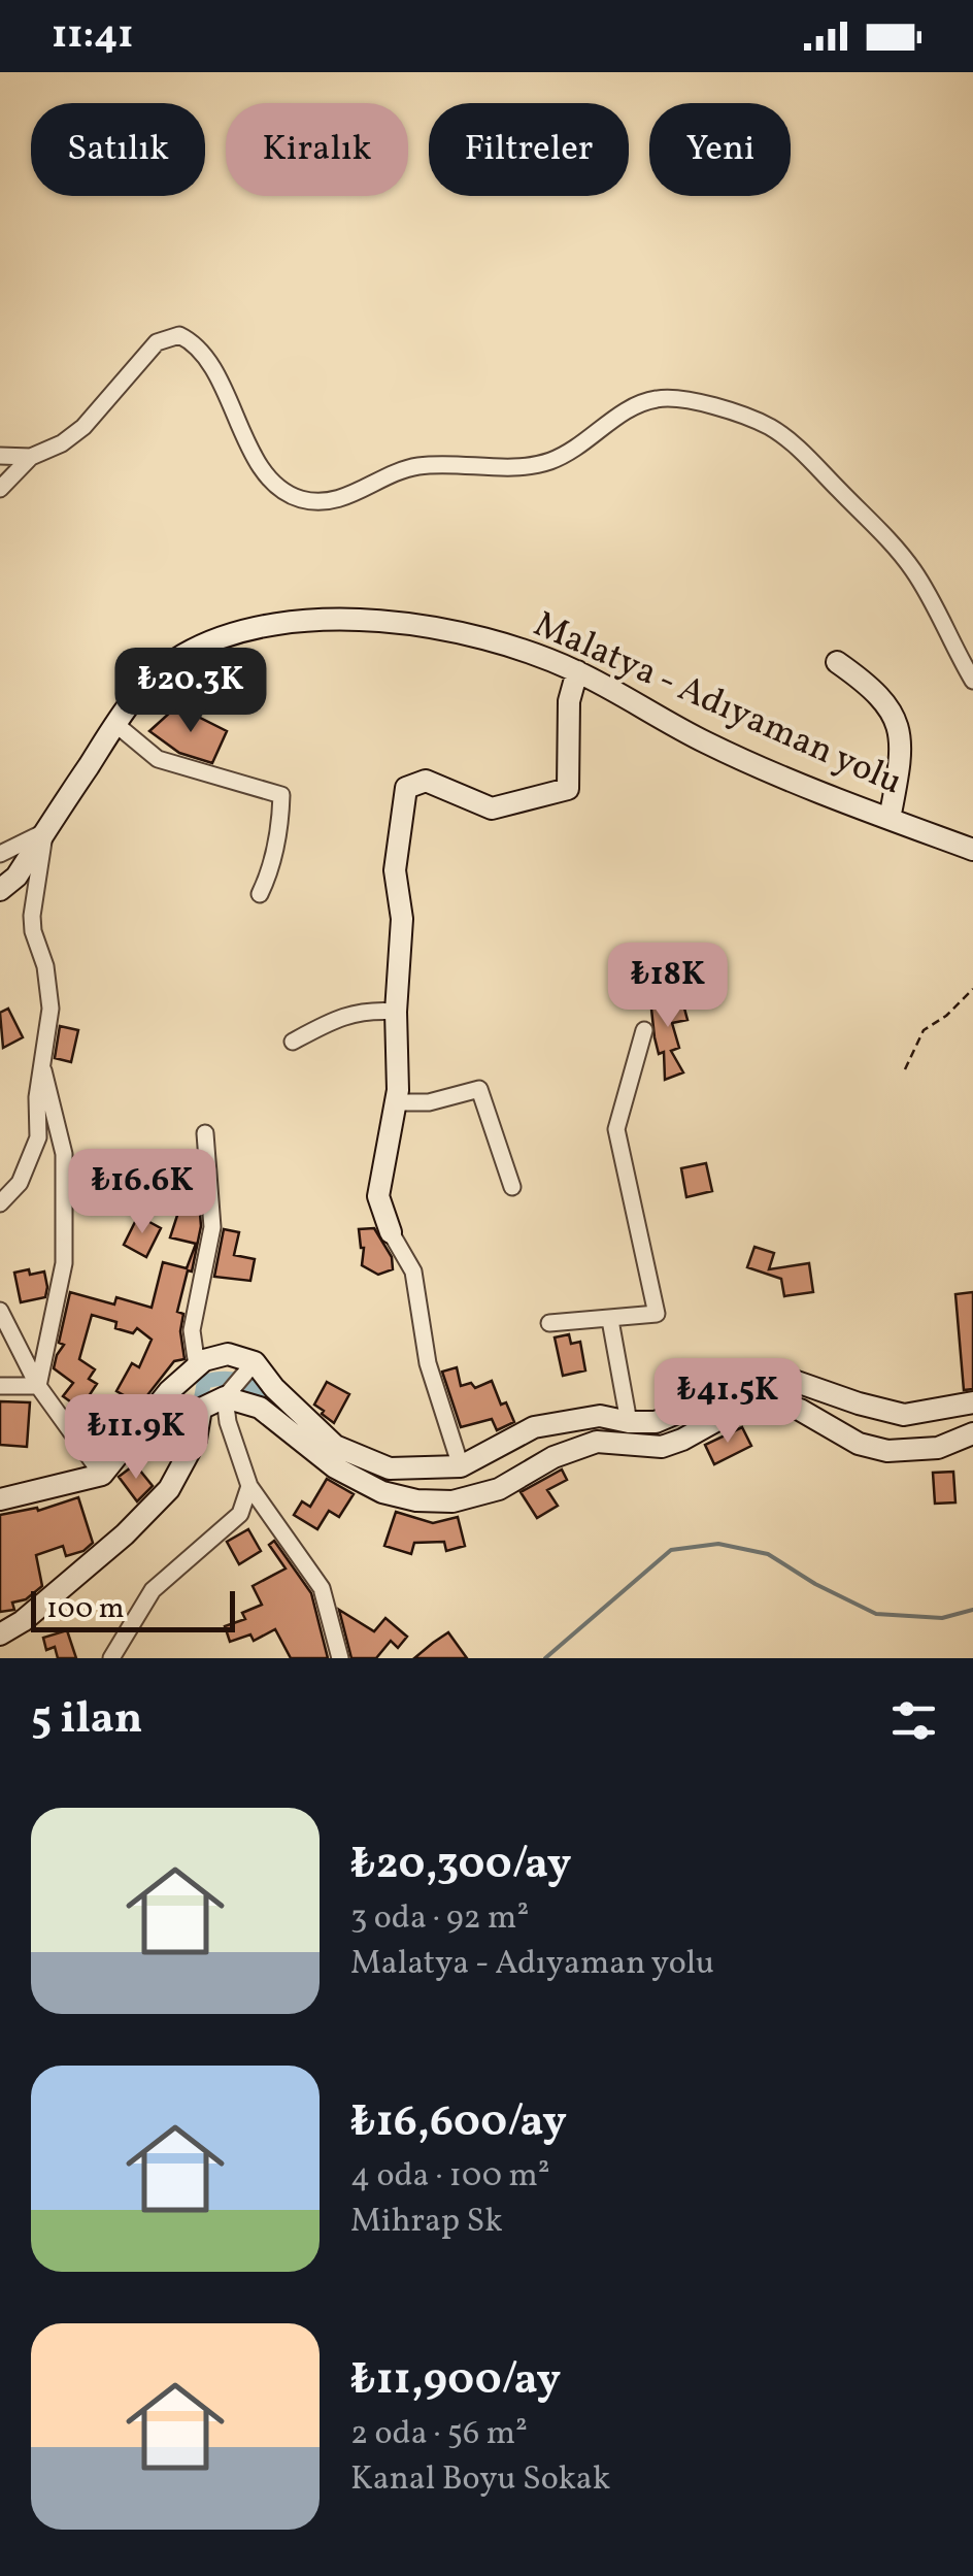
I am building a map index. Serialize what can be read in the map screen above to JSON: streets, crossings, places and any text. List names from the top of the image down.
{
  "streets": {
    "main road": ["Malatya - Adıyaman yolu"]
  },
  "scale_bar": "100 m",
  "page": {
    "status": "11:41",
    "chip": [
      "Satılık",
      "Kiralık",
      "Filtreler",
      "Yeni"
    ],
    "price": [
      "₺20.3K",
      "₺18K",
      "₺16.6K",
      "₺41.5K",
      "₺11.9K"
    ],
    "scale": "100 m",
    "heading": "5 ilan",
    "list": [
      {
        "name": "₺20,300/ay",
        "note": "3 oda · 92 m² · Malatya - Adıyaman yolu"
      },
      {
        "name": "₺16,600/ay",
        "note": "4 oda · 100 m² · Mihrap Sk"
      },
      {
        "name": "₺11,900/ay",
        "note": "2 oda · 56 m² · Kanal Boyu Sokak"
      }
    ]
  }
}
